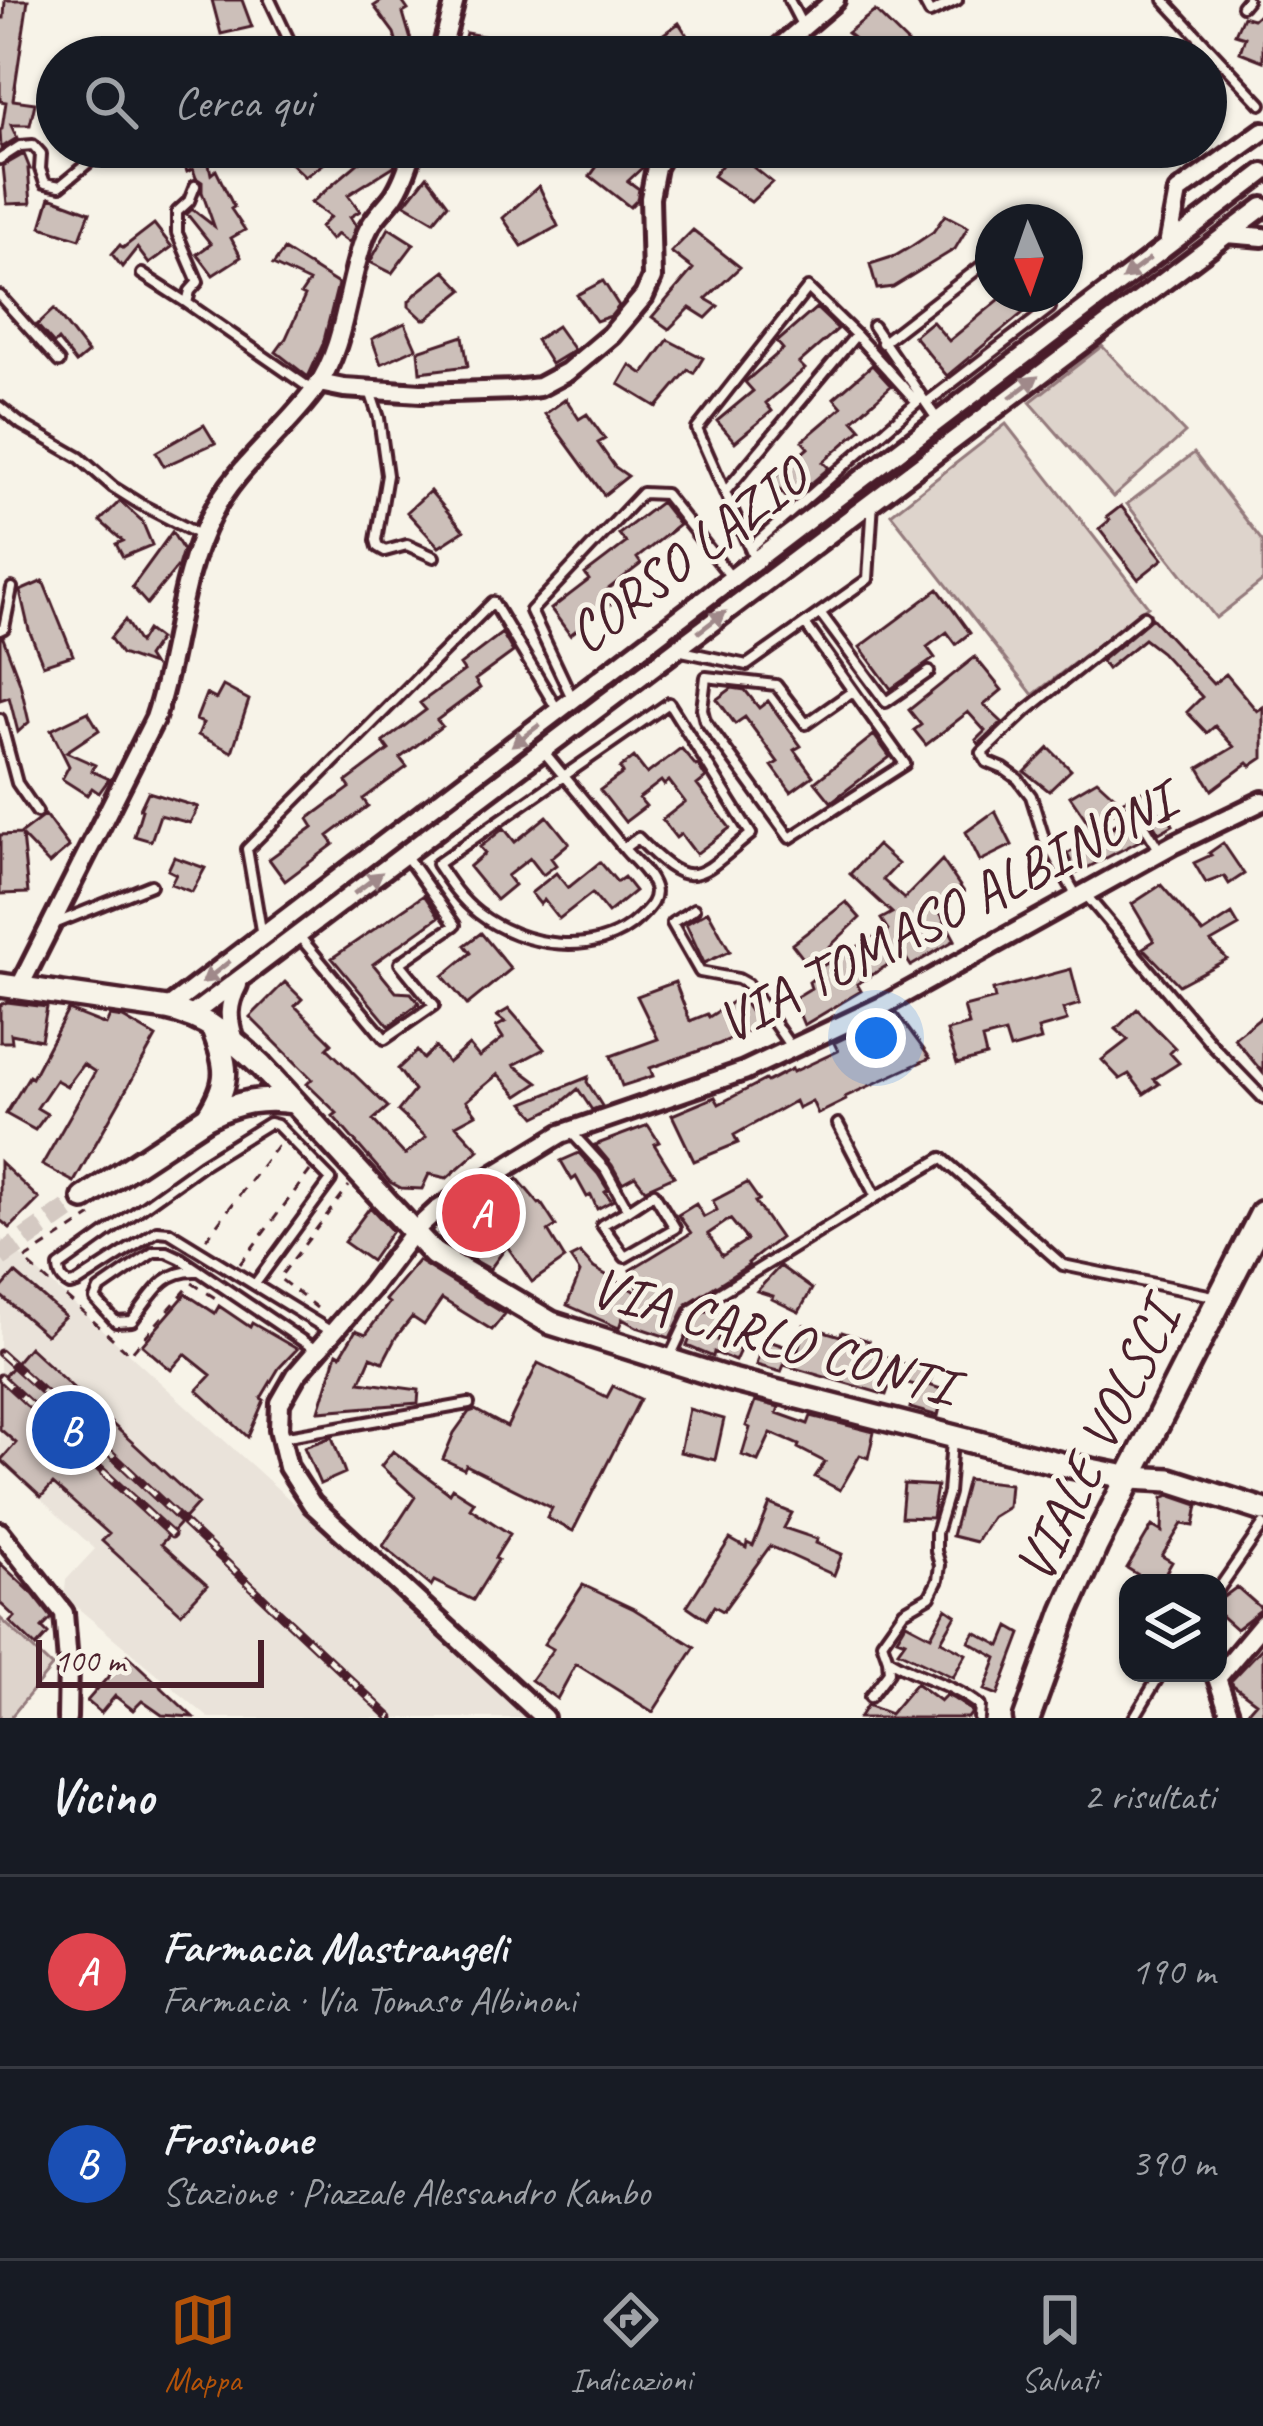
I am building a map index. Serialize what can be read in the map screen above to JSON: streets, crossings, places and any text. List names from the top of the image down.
{
  "streets": {
    "main road": ["VIALE VOLSCI"],
    "street": ["CORSO LAZIO", "VIA TOMASO ALBINONI", "VIA CARLO CONTI"]
  },
  "crossings": [
    ["CORSO LAZIO", "VIA CARLO CONTI"],
    ["VIA TOMASO ALBINONI", "VIA CARLO CONTI"],
    ["VIA CARLO CONTI", "VIALE VOLSCI"]
  ],
  "scale_bar": "100 m",
  "north": "bottom",
  "page": {
    "search": "Cerca qui",
    "pins": ["A", "B"],
    "scale": "100 m",
    "heading": ["Vicino", "2 risultati"],
    "list": [
      {
        "mark": "A",
        "name": "Farmacia Mastrangeli",
        "note": "Farmacia · Via Tomaso Albinoni",
        "value": "190 m"
      },
      {
        "mark": "B",
        "name": "Frosinone",
        "note": "Stazione · Piazzale Alessandro Kambo",
        "value": "390 m"
      }
    ],
    "nav": ["Mappa", "Indicazioni", "Salvati"]
  }
}
